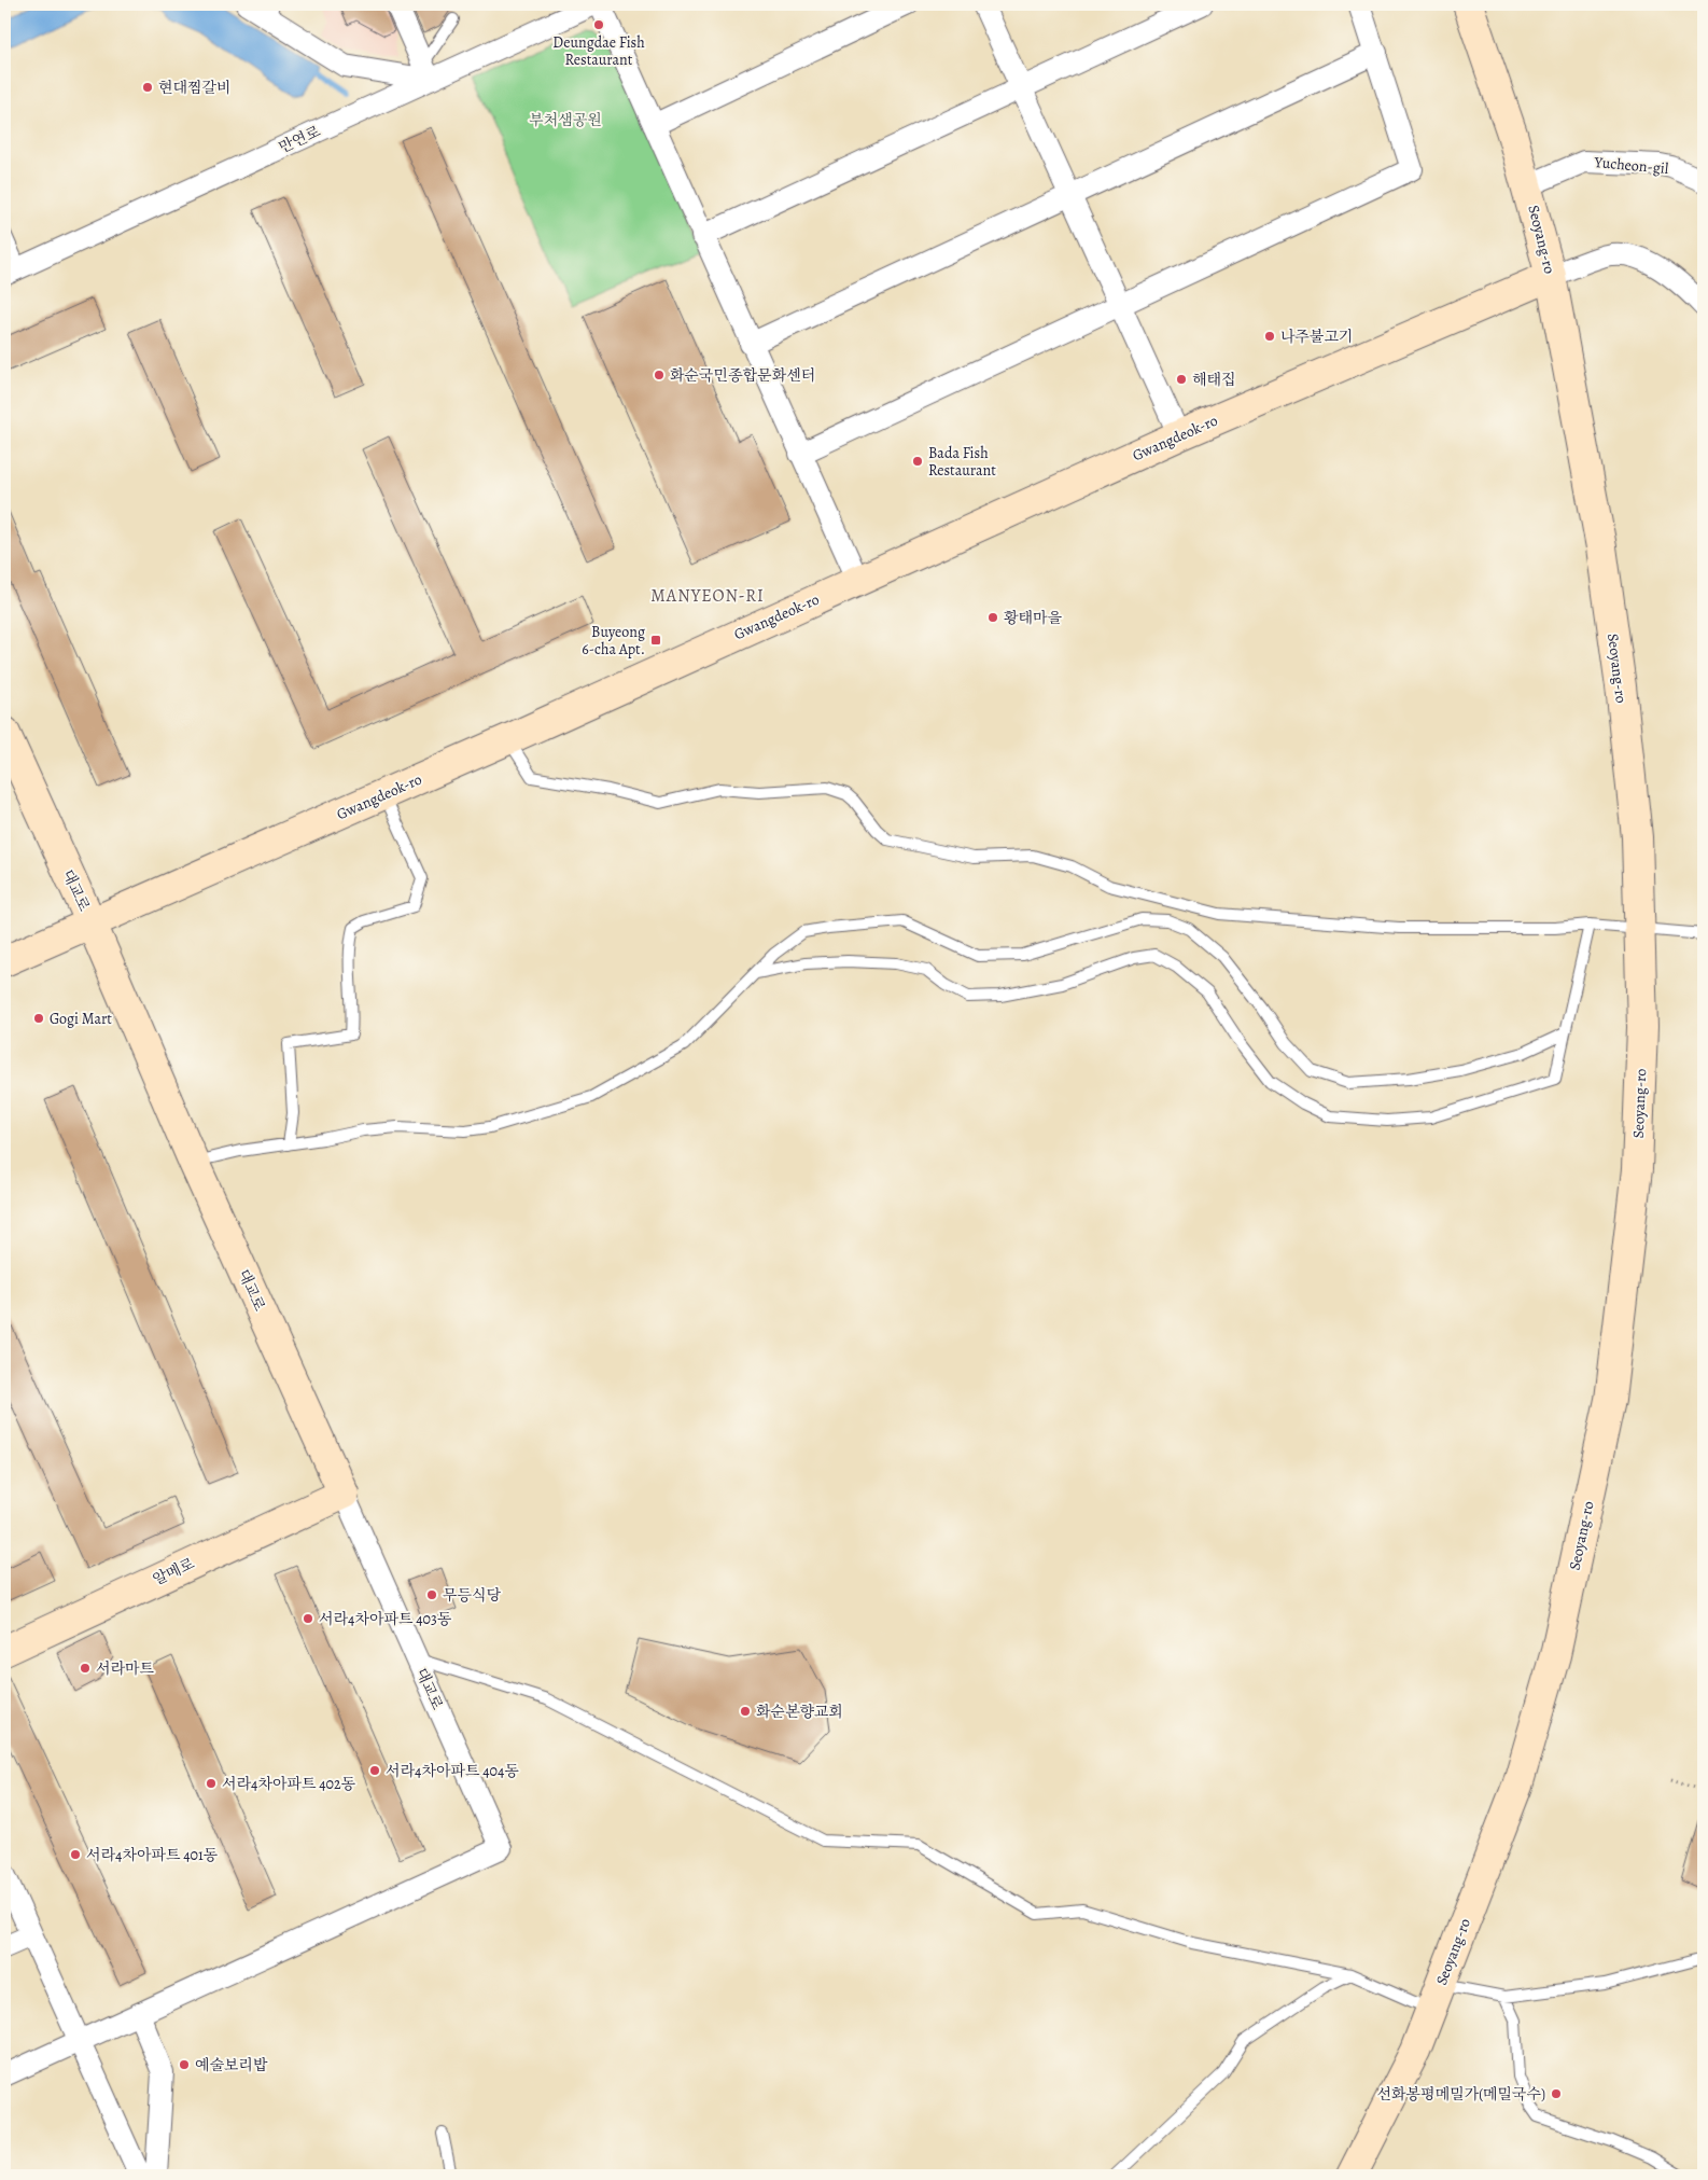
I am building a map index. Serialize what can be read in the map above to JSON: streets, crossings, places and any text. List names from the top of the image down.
{
  "streets": {
    "street": [
      "만연로",
      "Yucheon-gil",
      "Seoyang-ro",
      "Gwangdeok-ro",
      "대교로",
      "알메로"
    ]
  },
  "crossings": [
    ["Yucheon-gil", "Seoyang-ro"],
    ["Seoyang-ro", "Gwangdeok-ro"],
    ["Gwangdeok-ro", "대교로"],
    ["대교로", "알메로"]
  ],
  "districts": ["MANYEON-RI"],
  "parks": ["부처샘공원"],
  "places": {
    "other": [
      "Deungdae Fish Restaurant",
      "현대찜갈비",
      "나주불고기",
      "화순국민종합문화센터",
      "해태집",
      "Bada Fish Restaurant",
      "황태마을",
      "Gogi Mart",
      "무등식당",
      "서라4차아파트 403동",
      "서라마트",
      "화순본향교회",
      "서라4차아파트 404동",
      "서라4차아파트 402동",
      "서라4차아파트 401동",
      "예술보리밥",
      "선화봉평메밀가(메밀국수)"
    ],
    "transit": ["Buyeong 6-cha Apt."]
  }
}
